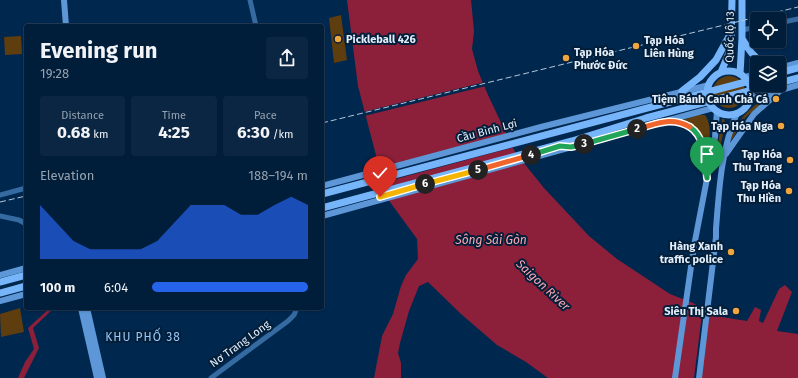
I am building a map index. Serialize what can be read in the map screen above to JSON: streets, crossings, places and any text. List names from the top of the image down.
{
  "streets": {
    "highway": ["Quốc lộ 13", "Cầu Bình Lợi"],
    "street": ["Nơ Trang Long"]
  },
  "crossings": [
    ["Quốc lộ 13", "Cầu Bình Lợi"]
  ],
  "districts": ["KHU PHỐ 38"],
  "water": ["Sông Sài Gòn", "Saigon River"],
  "places": [
    "Pickleball 426",
    "Tạp Hóa Liên Hùng",
    "Tạp Hóa Phước Đức",
    "Tiệm Bánh Canh Chả Cá",
    "Tạp Hóa Nga",
    "Tạp Hóa Thu Trang",
    "Tạp Hóa Thu Hiền",
    "Hàng Xanh traffic police",
    "Siêu Thị Sala"
  ],
  "page": {
    "heading": ["Evening run", "19:28"],
    "stats": [
      ["Distance", "0.68 km"],
      ["Time", "4:25"],
      ["Pace", "6:30 /km"]
    ],
    "pins": [
      "2",
      "3",
      "4",
      "5",
      "6"
    ],
    "chart": ["Elevation", "188–194 m"],
    "list": [
      {
        "name": "100 m",
        "note": "6:04"
      }
    ]
  }
}
